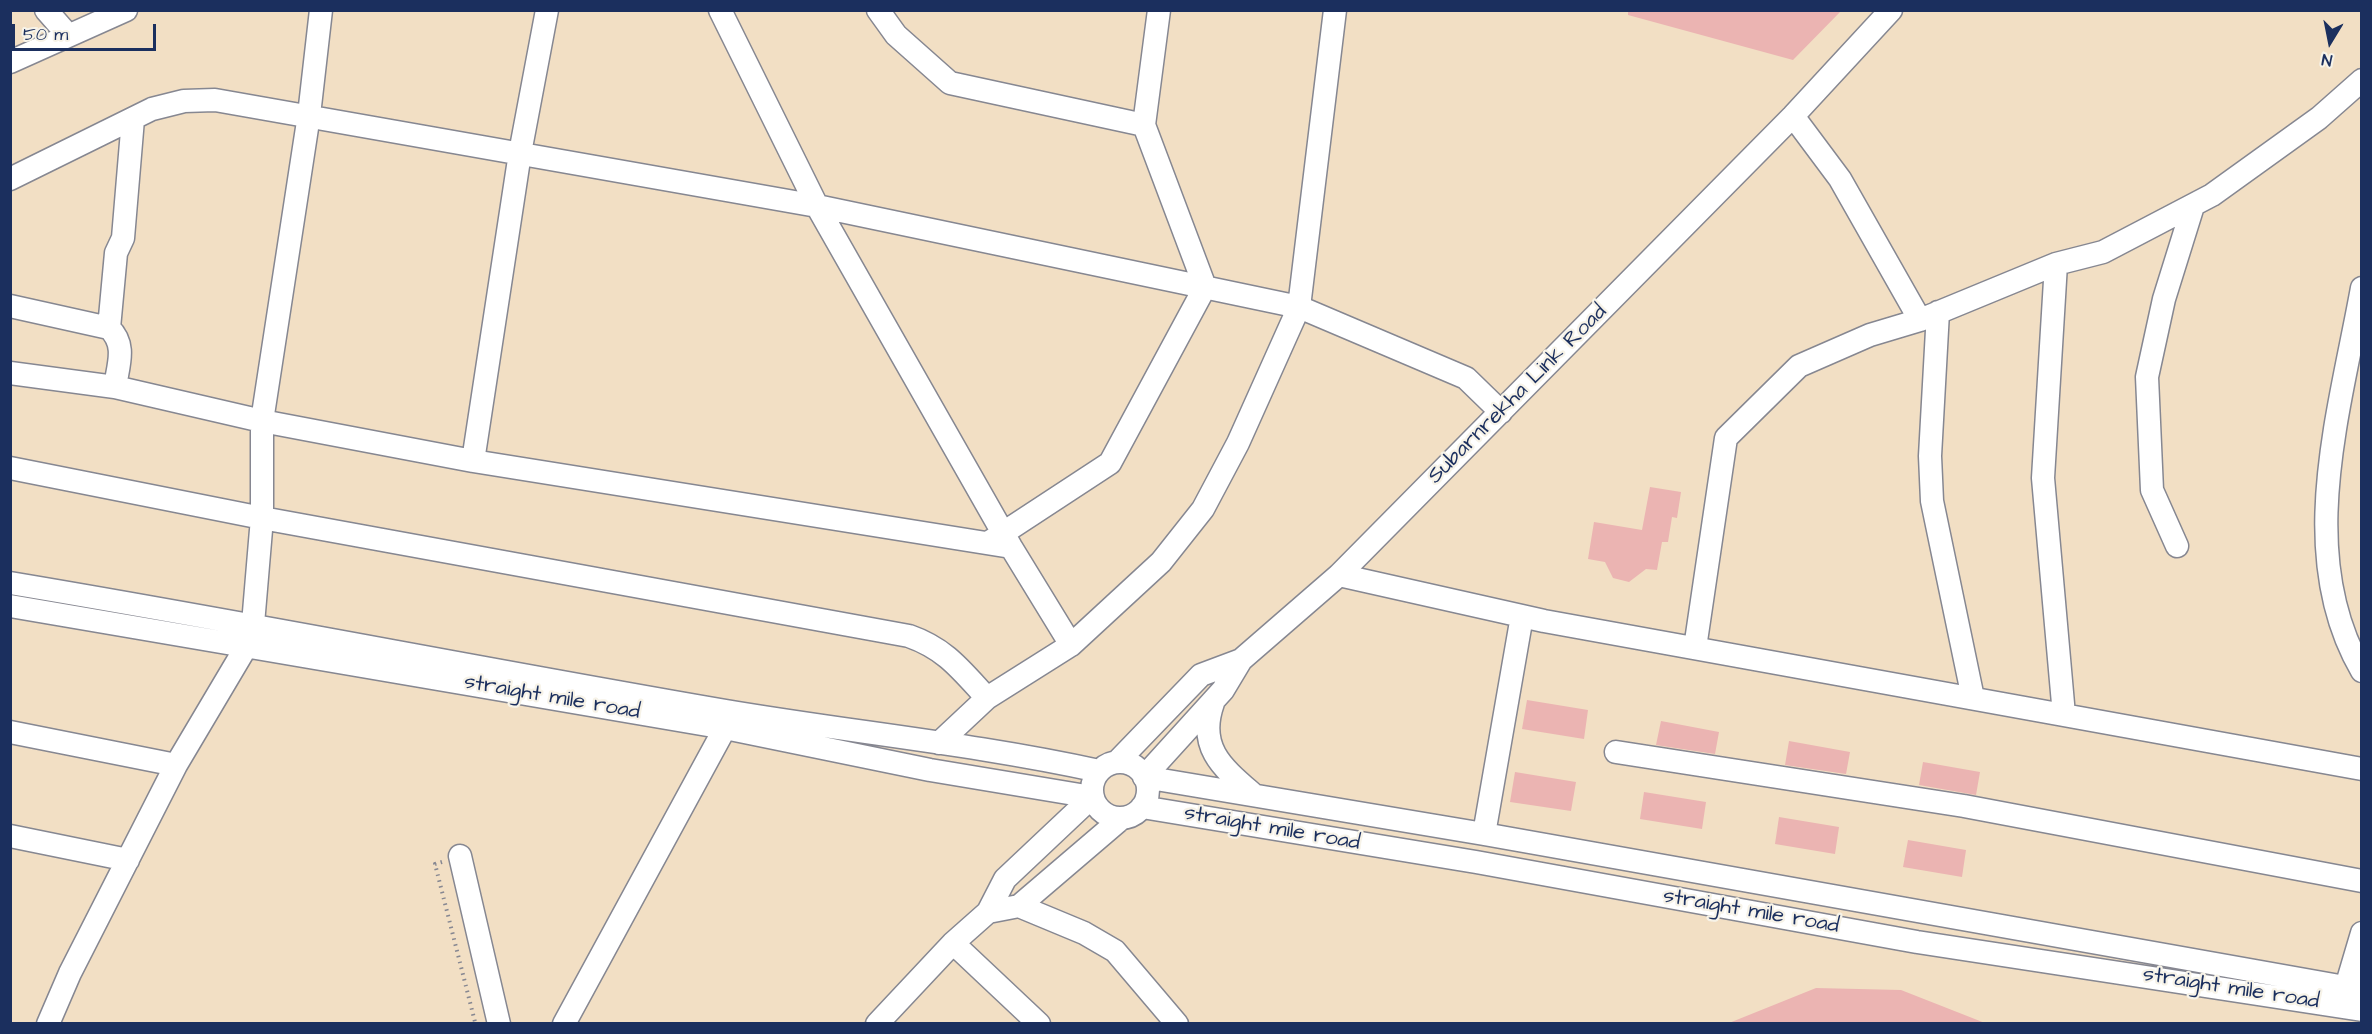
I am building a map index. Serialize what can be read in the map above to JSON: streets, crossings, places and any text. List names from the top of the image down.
{
  "streets": {
    "street": ["Subarnrekha Link Road", "straight mile road"]
  },
  "crossings": [
    ["Subarnrekha Link Road", "straight mile road"]
  ],
  "scale_bar": "50 m",
  "north": "bottom"
}
